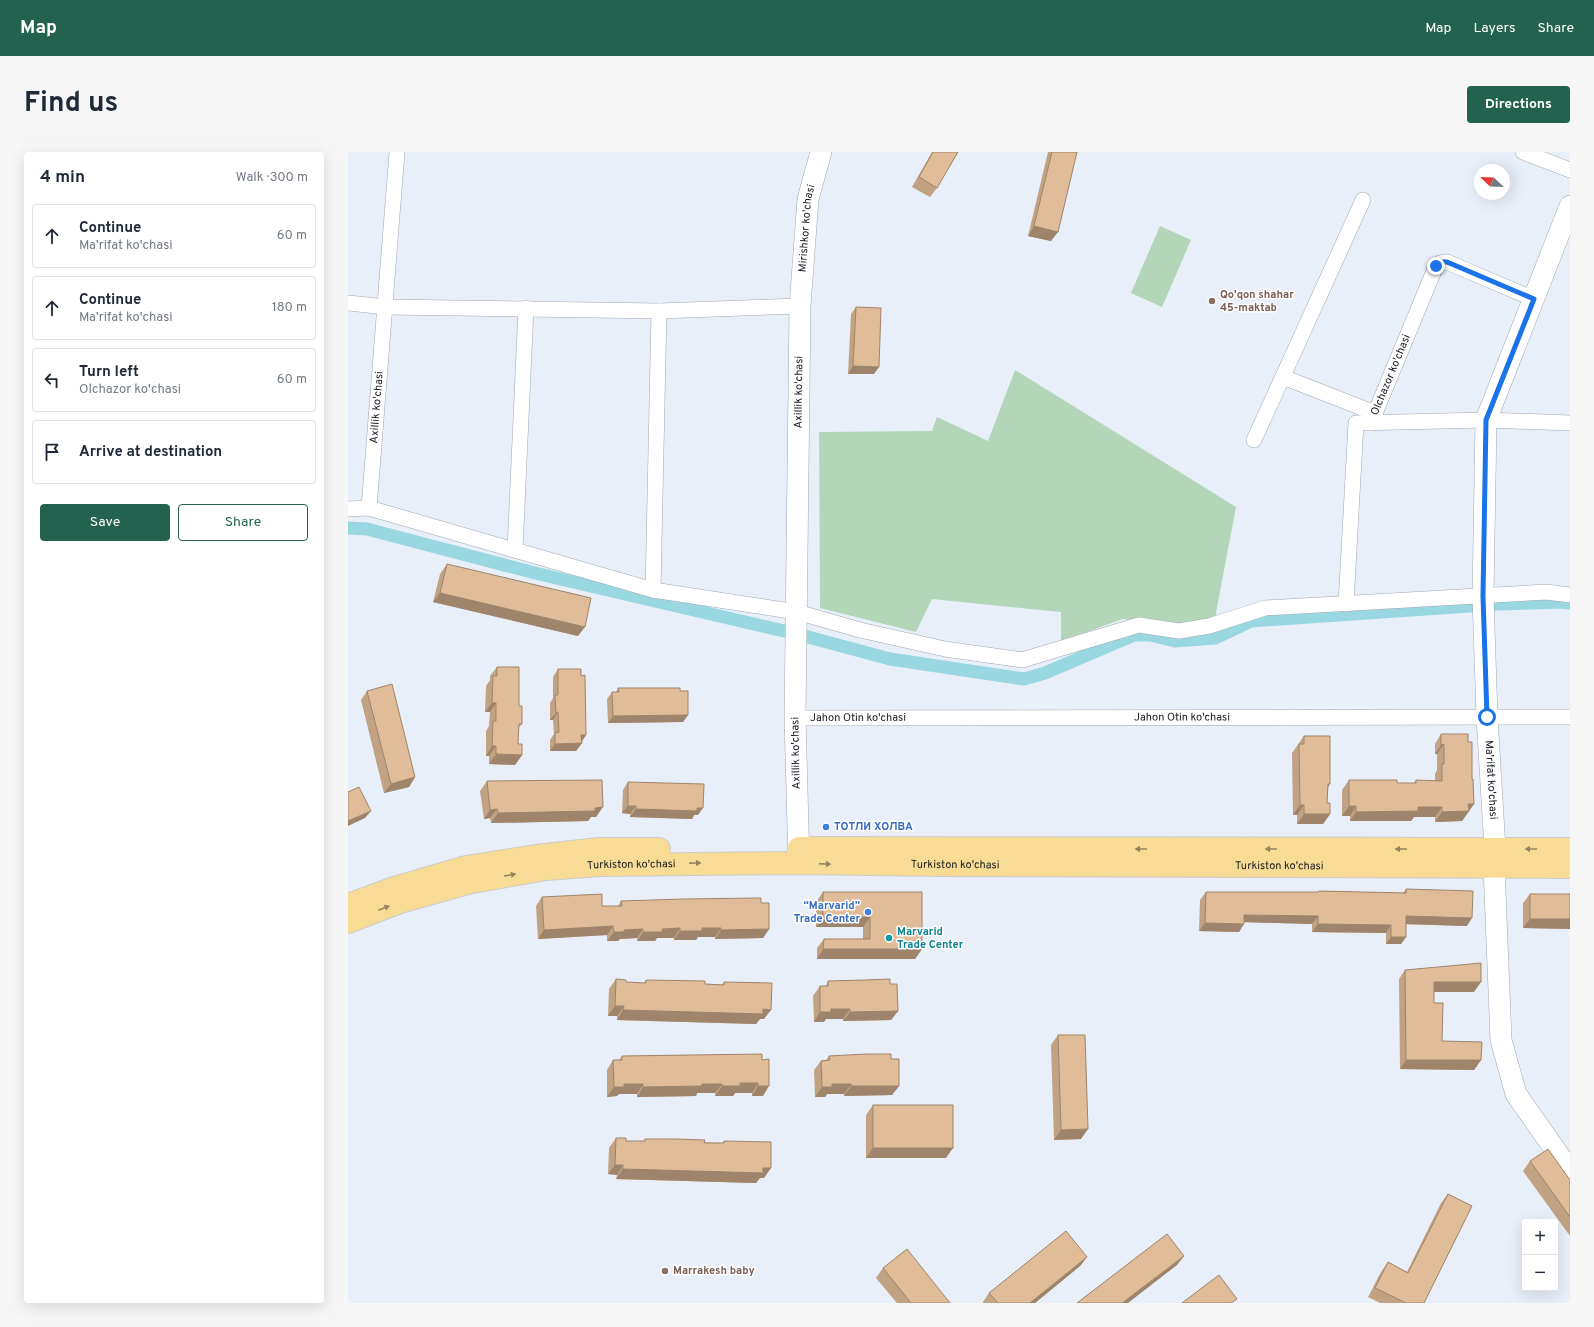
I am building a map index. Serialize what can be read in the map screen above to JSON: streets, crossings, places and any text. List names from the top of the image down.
{
  "streets": {
    "main road": ["Turkiston ko'chasi"],
    "street": [
      "Mirishkor ko'chasi",
      "Olchazor ko'chasi",
      "Axillik ko'chasi",
      "Jahon Otin ko'chasi",
      "Ma’rifat ko'chasi"
    ]
  },
  "crossings": [
    ["Mirishkor ko'chasi", "Axillik ko'chasi"],
    ["Olchazor ko'chasi", "Ma’rifat ko'chasi"],
    ["Axillik ko'chasi", "Jahon Otin ko'chasi"],
    ["Axillik ko'chasi", "Turkiston ko'chasi"],
    ["Jahon Otin ko'chasi", "Ma’rifat ko'chasi"],
    ["Ma’rifat ko'chasi", "Turkiston ko'chasi"]
  ],
  "places": [
    "Qo'qon shahar 45-maktab",
    "ТОТЛИ ХОЛВА",
    "“Marvarid” Trade Center",
    "Marvarid Trade Center",
    "Marrakesh baby"
  ],
  "north": "top left",
  "page": {
    "header": "Map",
    "nav": ["Map", "Layers", "Share"],
    "title": "Find us",
    "buttons": [
      "Directions",
      ["Save", "Share"]
    ],
    "heading": ["4 min", "Walk · 300 m"],
    "list": [
      ["Continue", "Ma’rifat ko'chasi", "60 m"],
      ["Continue", "Ma’rifat ko'chasi", "180 m"],
      ["Turn left", "Olchazor ko'chasi", "60 m"],
      "Arrive at destination"
    ],
    "map_buttons": ["+", "−"]
  }
}
